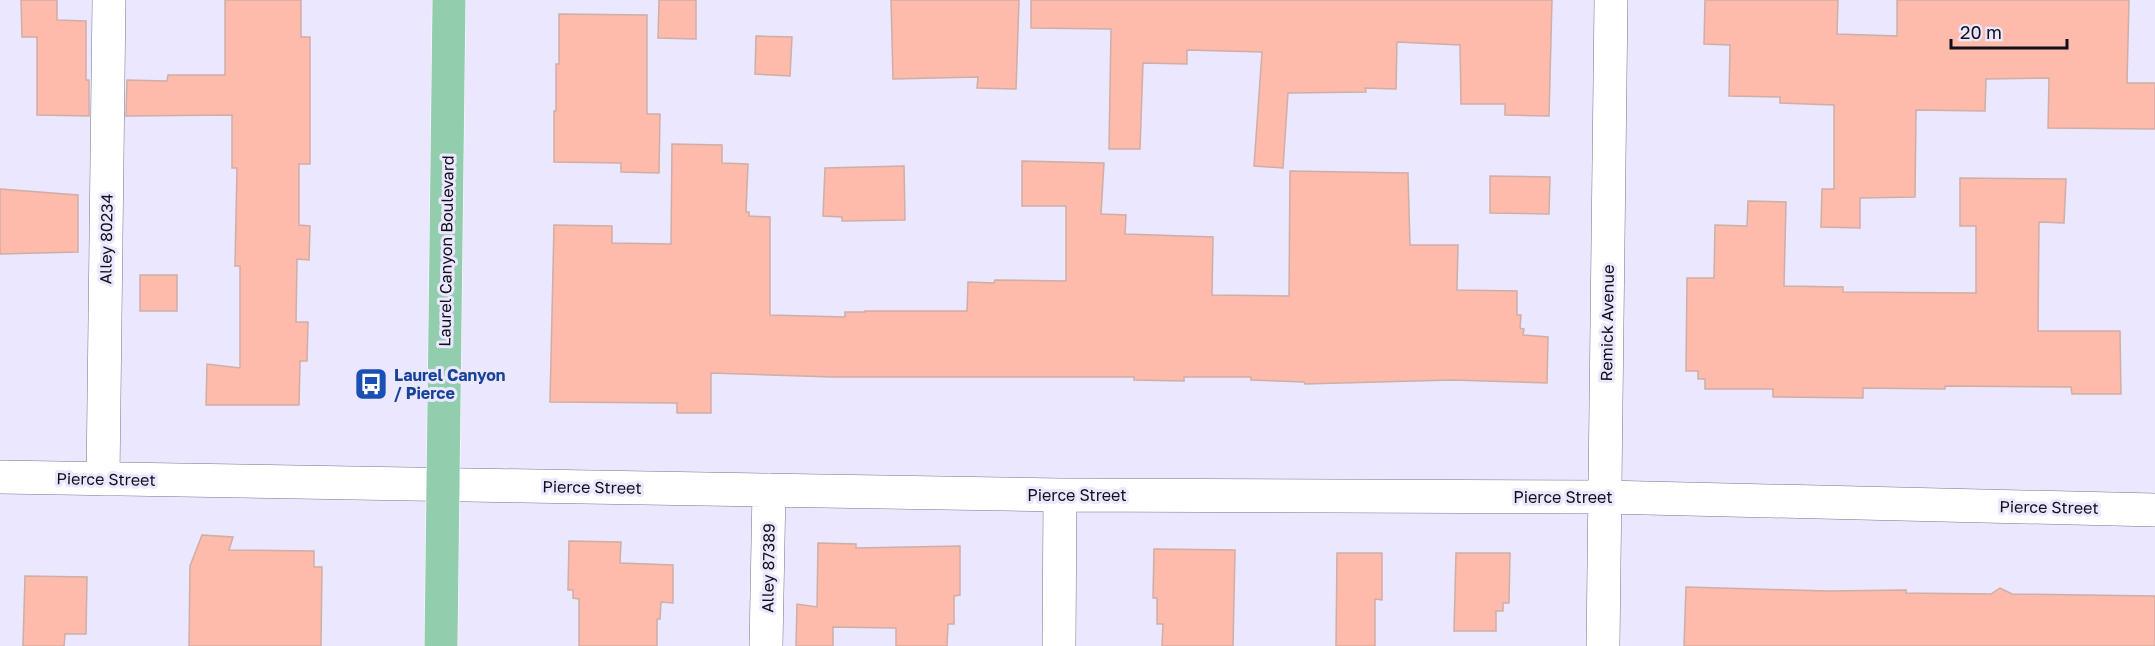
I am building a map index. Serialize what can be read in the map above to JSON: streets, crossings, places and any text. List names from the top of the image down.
{
  "streets": {
    "main road": ["Laurel Canyon Boulevard"],
    "street": [
      "Alley 80234",
      "Remick Avenue",
      "Pierce Street",
      "Alley 87389"
    ]
  },
  "crossings": [
    ["Alley 80234", "Pierce Street"],
    ["Laurel Canyon Boulevard", "Pierce Street"],
    ["Remick Avenue", "Pierce Street"],
    ["Pierce Street", "Alley 87389"]
  ],
  "places": {
    "bus stop": ["Laurel Canyon / Pierce"]
  },
  "scale_bar": "20 m"
}
